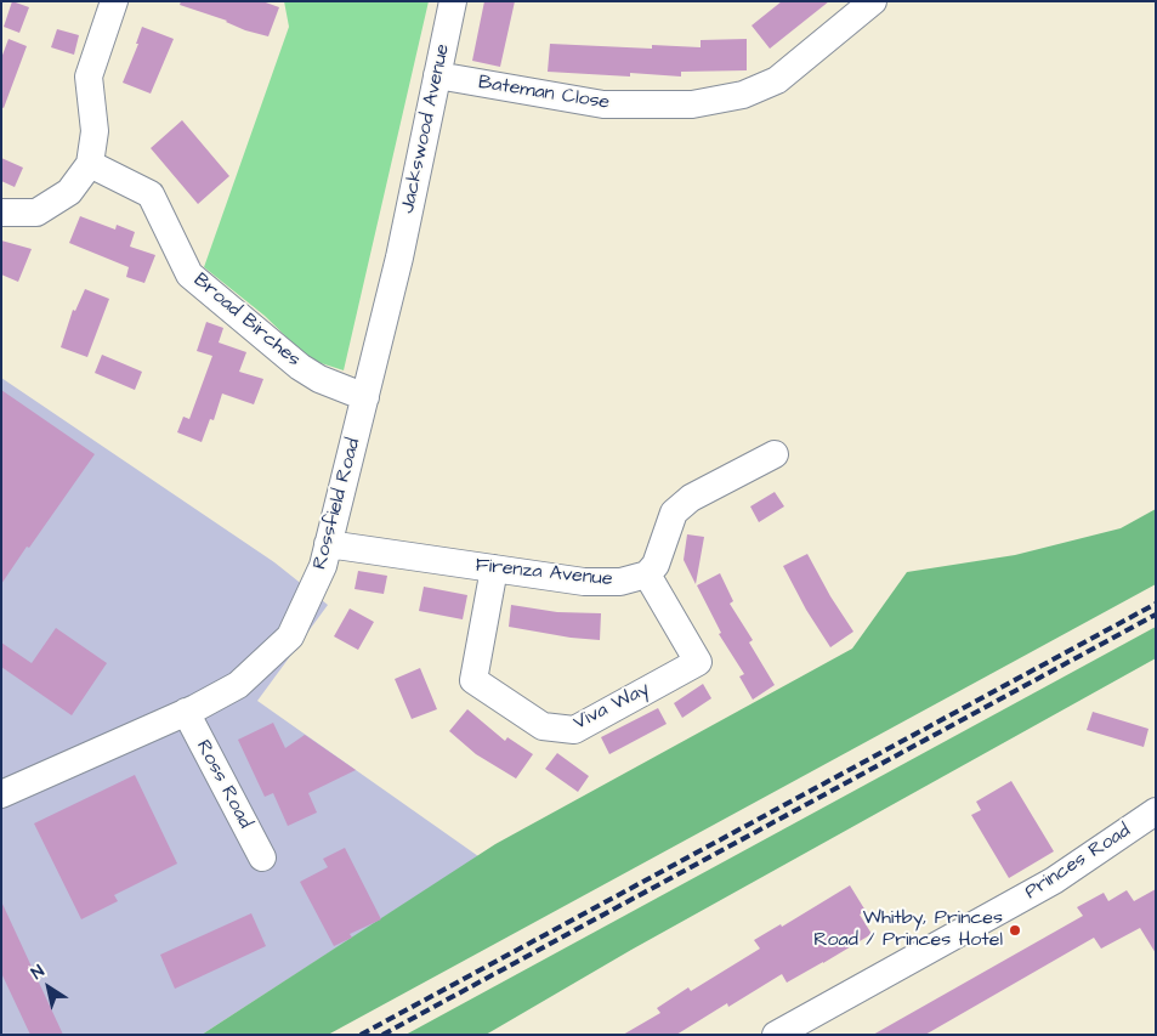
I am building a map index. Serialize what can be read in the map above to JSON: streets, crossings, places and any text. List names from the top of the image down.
{
  "streets": {
    "street": [
      "Bateman Close",
      "Jackswood Avenue",
      "Broad Birches",
      "Rossfield Road",
      "Firenza Avenue",
      "Viva Way",
      "Ross Road",
      "Princes Road"
    ]
  },
  "crossings": [
    ["Bateman Close", "Jackswood Avenue"],
    ["Jackswood Avenue", "Rossfield Road"],
    ["Broad Birches", "Rossfield Road"],
    ["Rossfield Road", "Firenza Avenue"],
    ["Rossfield Road", "Ross Road"],
    ["Firenza Avenue", "Viva Way"]
  ],
  "places": ["Whitby, Princes Road / Princes Hotel"],
  "north": "top left"
}
